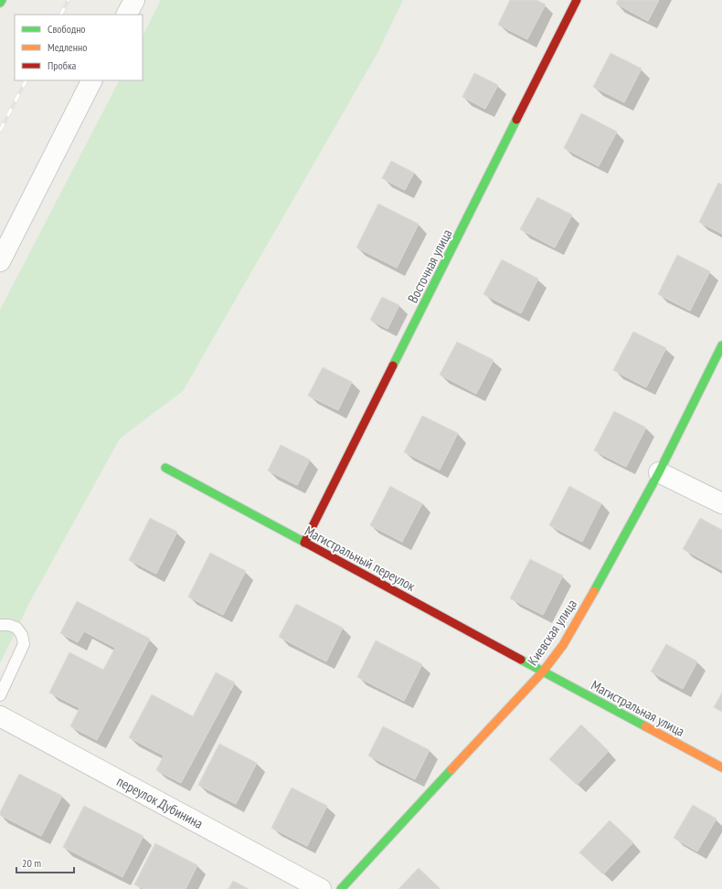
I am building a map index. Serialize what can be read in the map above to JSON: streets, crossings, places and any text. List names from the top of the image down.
{
  "streets": {
    "street": [
      "Восточная улица",
      "Магистральный переулок",
      "Киевская улица",
      "Магистральная улица",
      "переулок Дубинина"
    ]
  },
  "crossings": [
    ["Восточная улица", "Магистральный переулок"],
    ["Магистральный переулок", "Киевская улица"],
    ["Магистральный переулок", "Магистральная улица"],
    ["Киевская улица", "Магистральная улица"]
  ],
  "legend": ["Свободно", "Медленно", "Пробка"],
  "scale_bar": "20 m"
}
